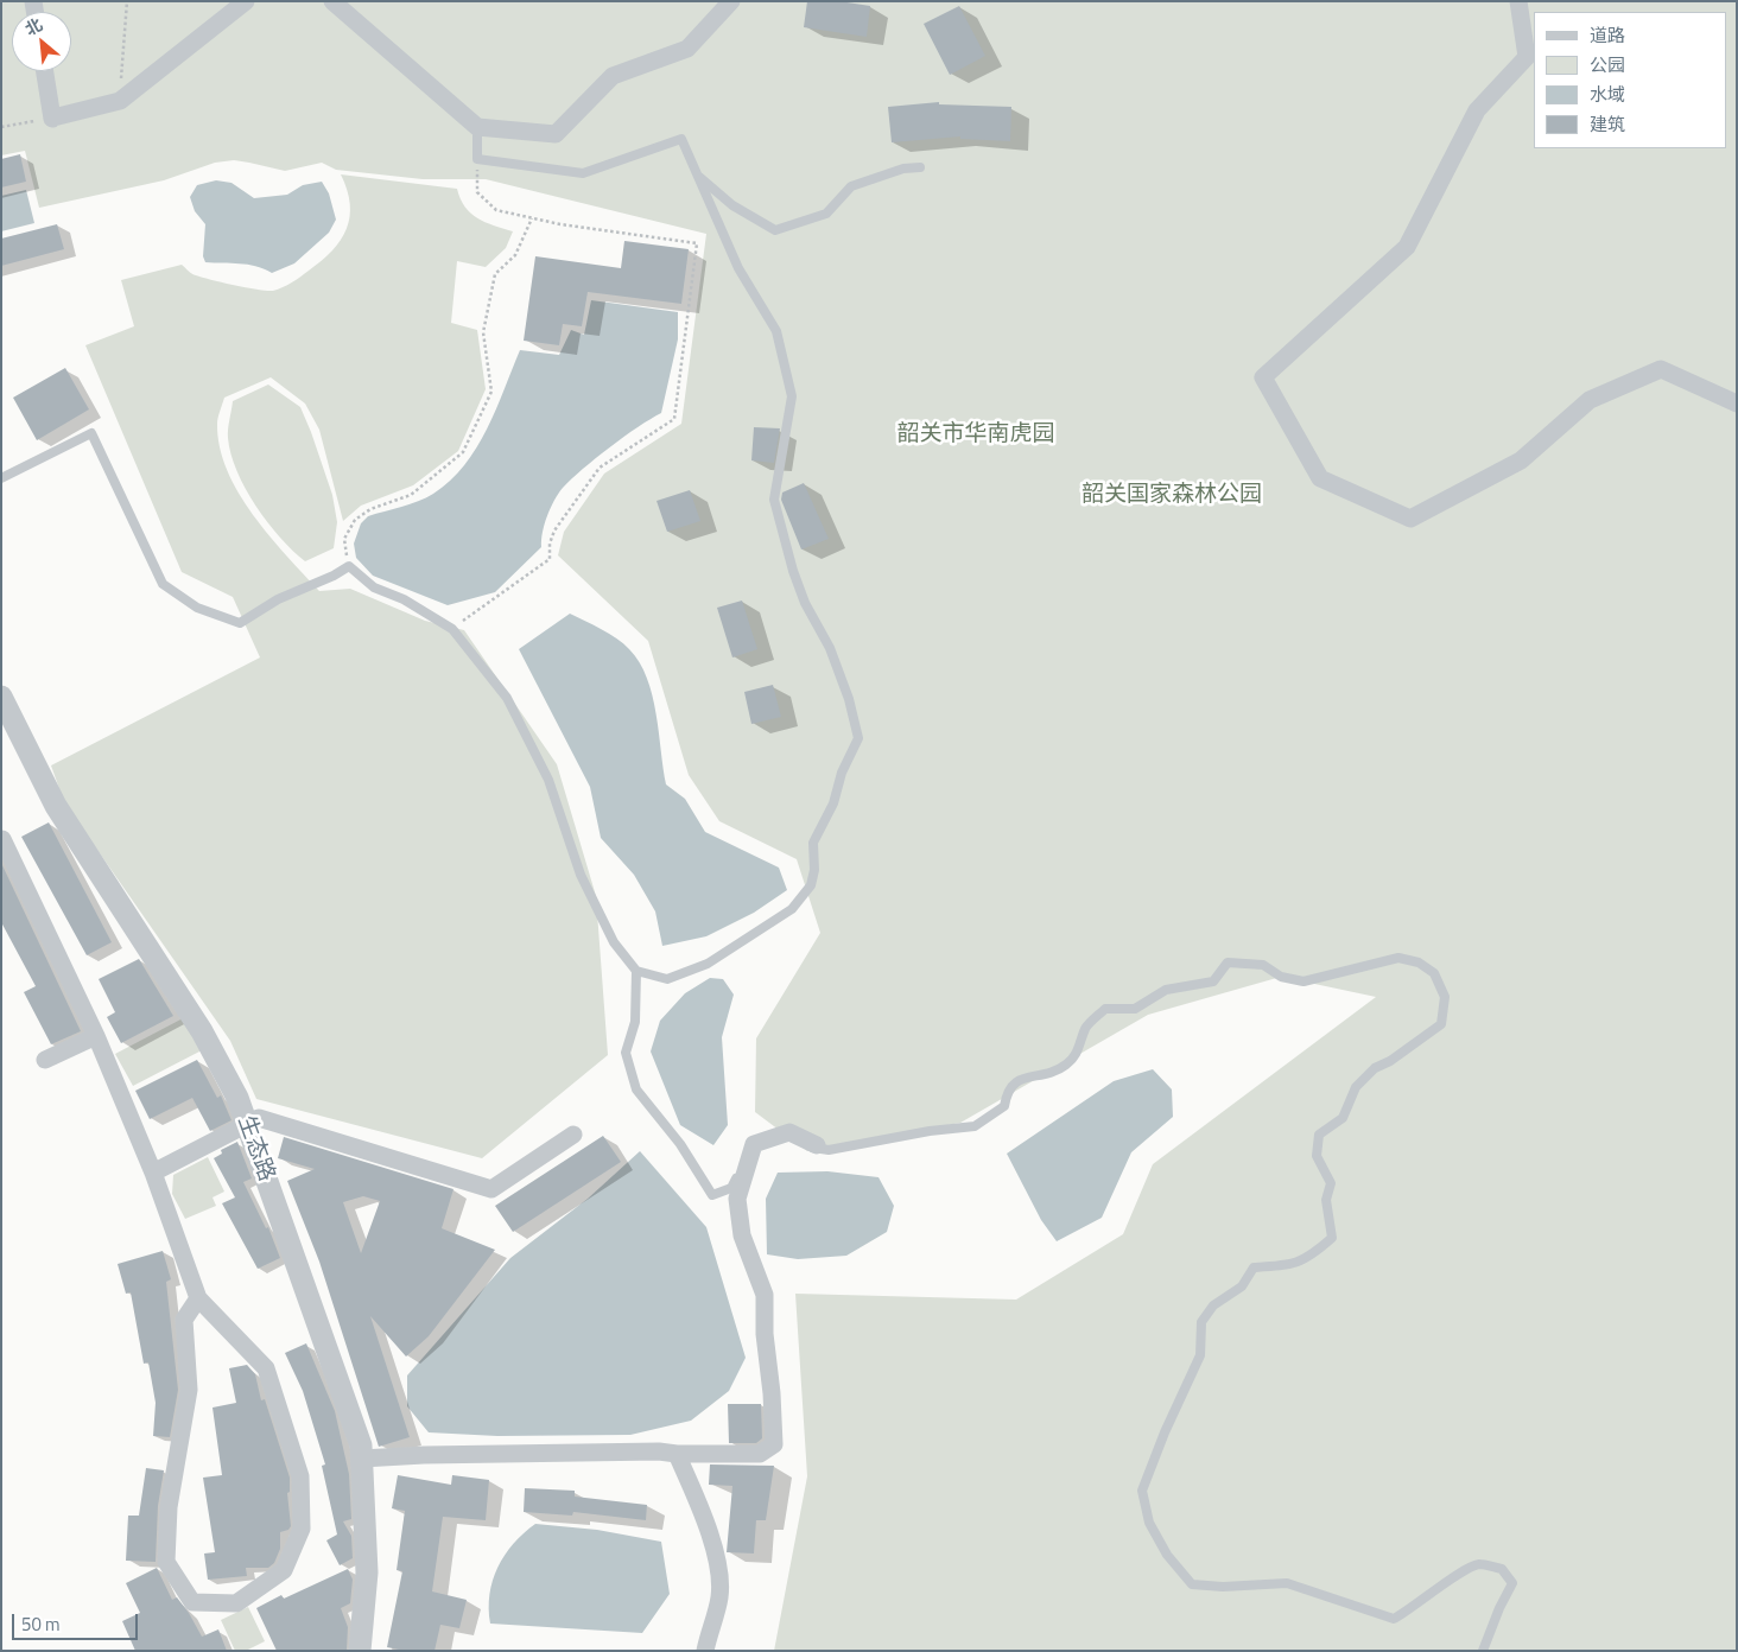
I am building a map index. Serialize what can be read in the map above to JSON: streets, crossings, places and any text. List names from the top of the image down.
{
  "streets": {
    "street": ["生态路"]
  },
  "parks": ["韶关市华南虎园", "韶关国家森林公园"],
  "legend": [
    "道路",
    "公园",
    "水域",
    "建筑"
  ],
  "scale_bar": "50 m",
  "north": "top left"
}
